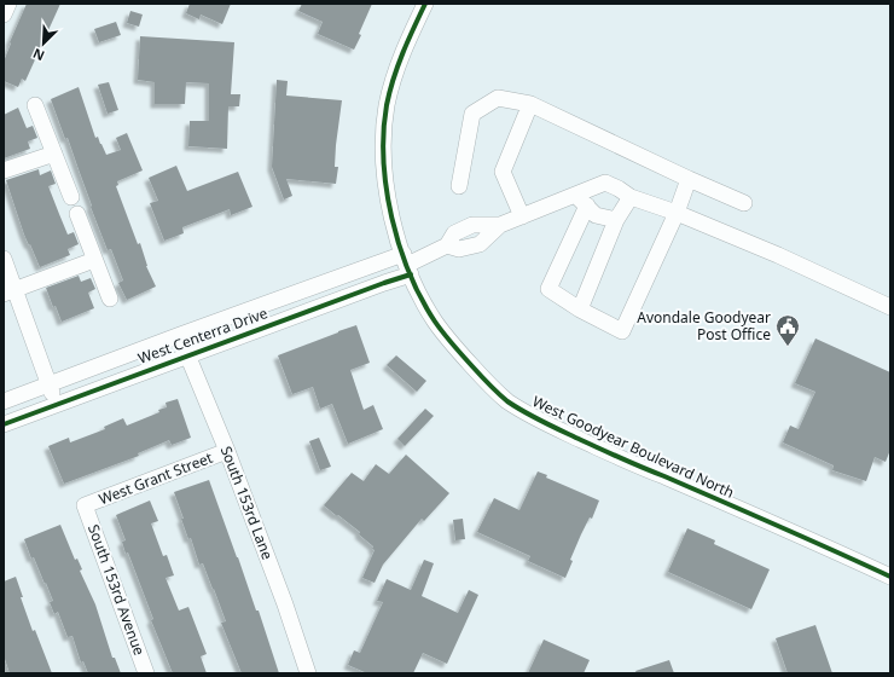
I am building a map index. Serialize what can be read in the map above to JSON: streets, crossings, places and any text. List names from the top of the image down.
{
  "streets": {
    "street": [
      "West Centerra Drive",
      "West Goodyear Boulevard North",
      "West Grant Street",
      "South 153rd Lane",
      "South 153rd Avenue"
    ]
  },
  "crossings": [
    ["West Centerra Drive", "West Goodyear Boulevard North"],
    ["West Centerra Drive", "South 153rd Lane"],
    ["West Grant Street", "South 153rd Lane"],
    ["West Grant Street", "South 153rd Avenue"]
  ],
  "places": {
    "public building": ["Avondale Goodyear Post Office"]
  },
  "north": "bottom left"
}
